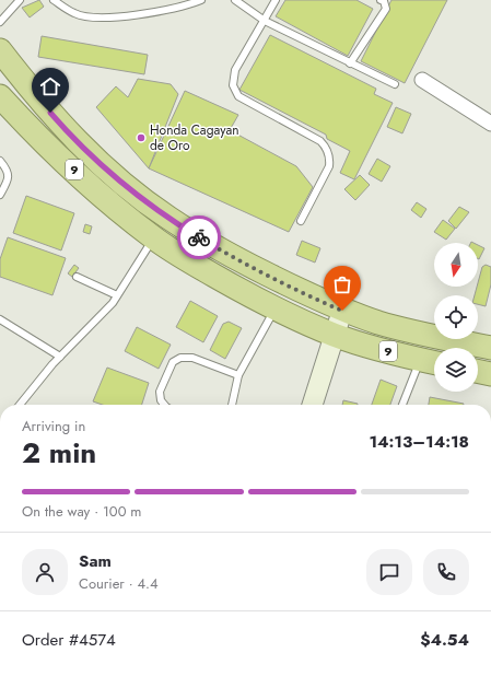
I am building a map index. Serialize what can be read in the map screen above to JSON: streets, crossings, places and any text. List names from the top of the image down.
{
  "streets": {
    "highway": ["9"]
  },
  "places": ["Honda Cagayan de Oro"],
  "north": "bottom",
  "page": {
    "heading": ["2 min", "Arriving in", "14:13–14:18"],
    "panel": [
      "Sam",
      "Courier · 4.4",
      "Order #4574",
      "$4.54"
    ],
    "bar": "On the way · 100 m"
  }
}
